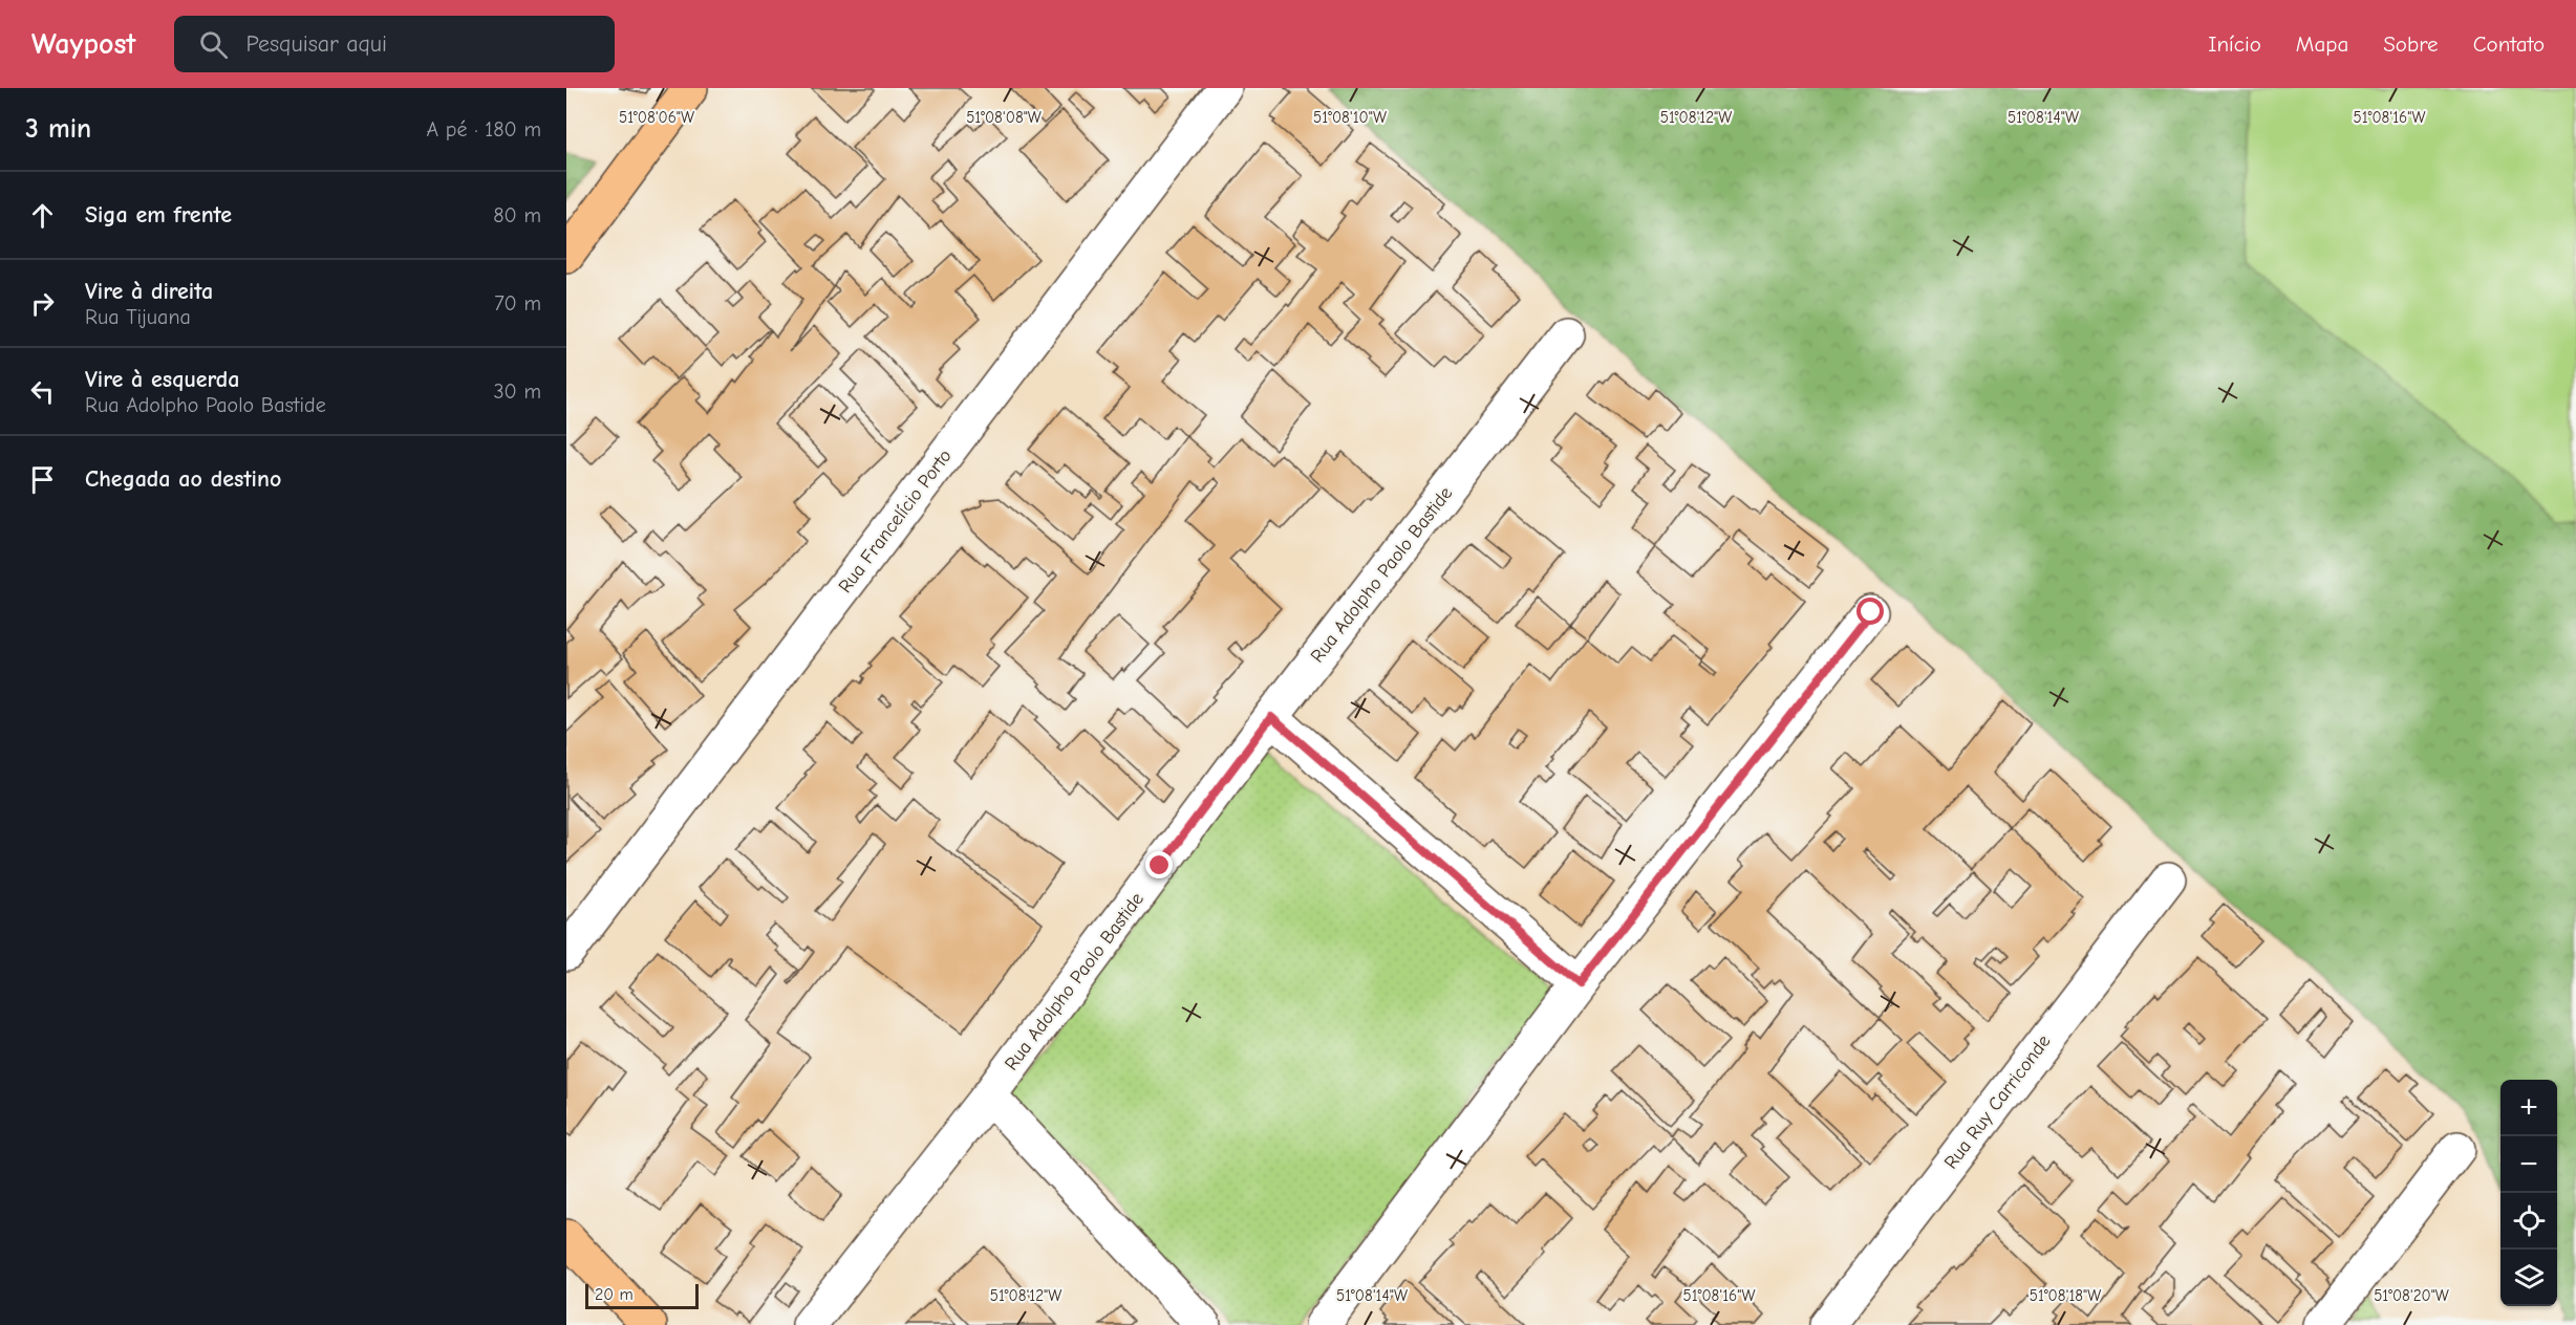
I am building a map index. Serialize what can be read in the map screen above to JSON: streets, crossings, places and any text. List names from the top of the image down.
{
  "streets": {
    "street": ["Rua Francelício Porto", "Rua Adolpho Paolo Bastide", "Rua Ruy Carriconde"]
  },
  "scale_bar": "20 m",
  "page": {
    "header": "Waypost",
    "search": "Pesquisar aqui",
    "nav": [
      "Início",
      "Mapa",
      "Sobre",
      "Contato"
    ],
    "heading": ["3 min", "A pé · 180 m"],
    "list": [
      ["Siga em frente", "80 m"],
      ["Vire à direita", "Rua Tijuana", "70 m"],
      ["Vire à esquerda", "Rua Adolpho Paolo Bastide", "30 m"],
      "Chegada ao destino"
    ],
    "map_buttons": ["+", "−"],
    "scale": "20 m"
  },
  "coordinates": [
    "51°08'06\"W",
    "51°08'08\"W",
    "51°08'10\"W",
    "51°08'12\"W",
    "51°08'14\"W",
    "51°08'16\"W",
    "51°08'18\"W",
    "51°08'20\"W"
  ]
}
